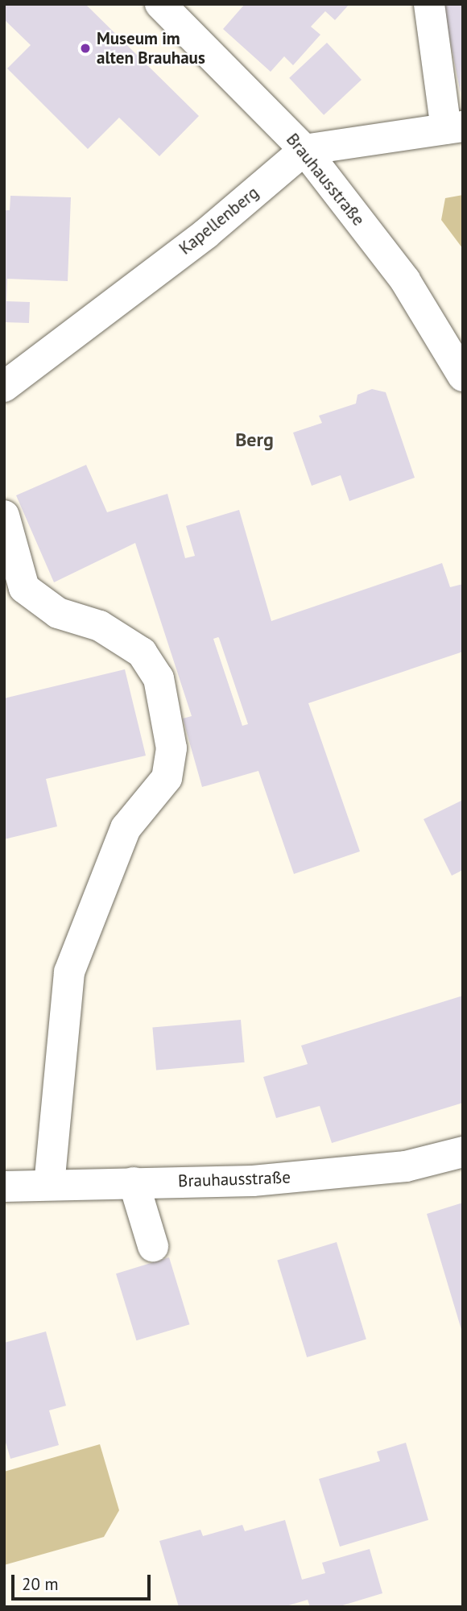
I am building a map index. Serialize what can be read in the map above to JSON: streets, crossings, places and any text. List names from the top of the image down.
{
  "streets": {
    "street": ["Brauhausstraße", "Kapellenberg"]
  },
  "crossings": [
    ["Brauhausstraße", "Kapellenberg"]
  ],
  "districts": ["Berg"],
  "places": ["Museum im alten Brauhaus"],
  "scale_bar": "20 m"
}
